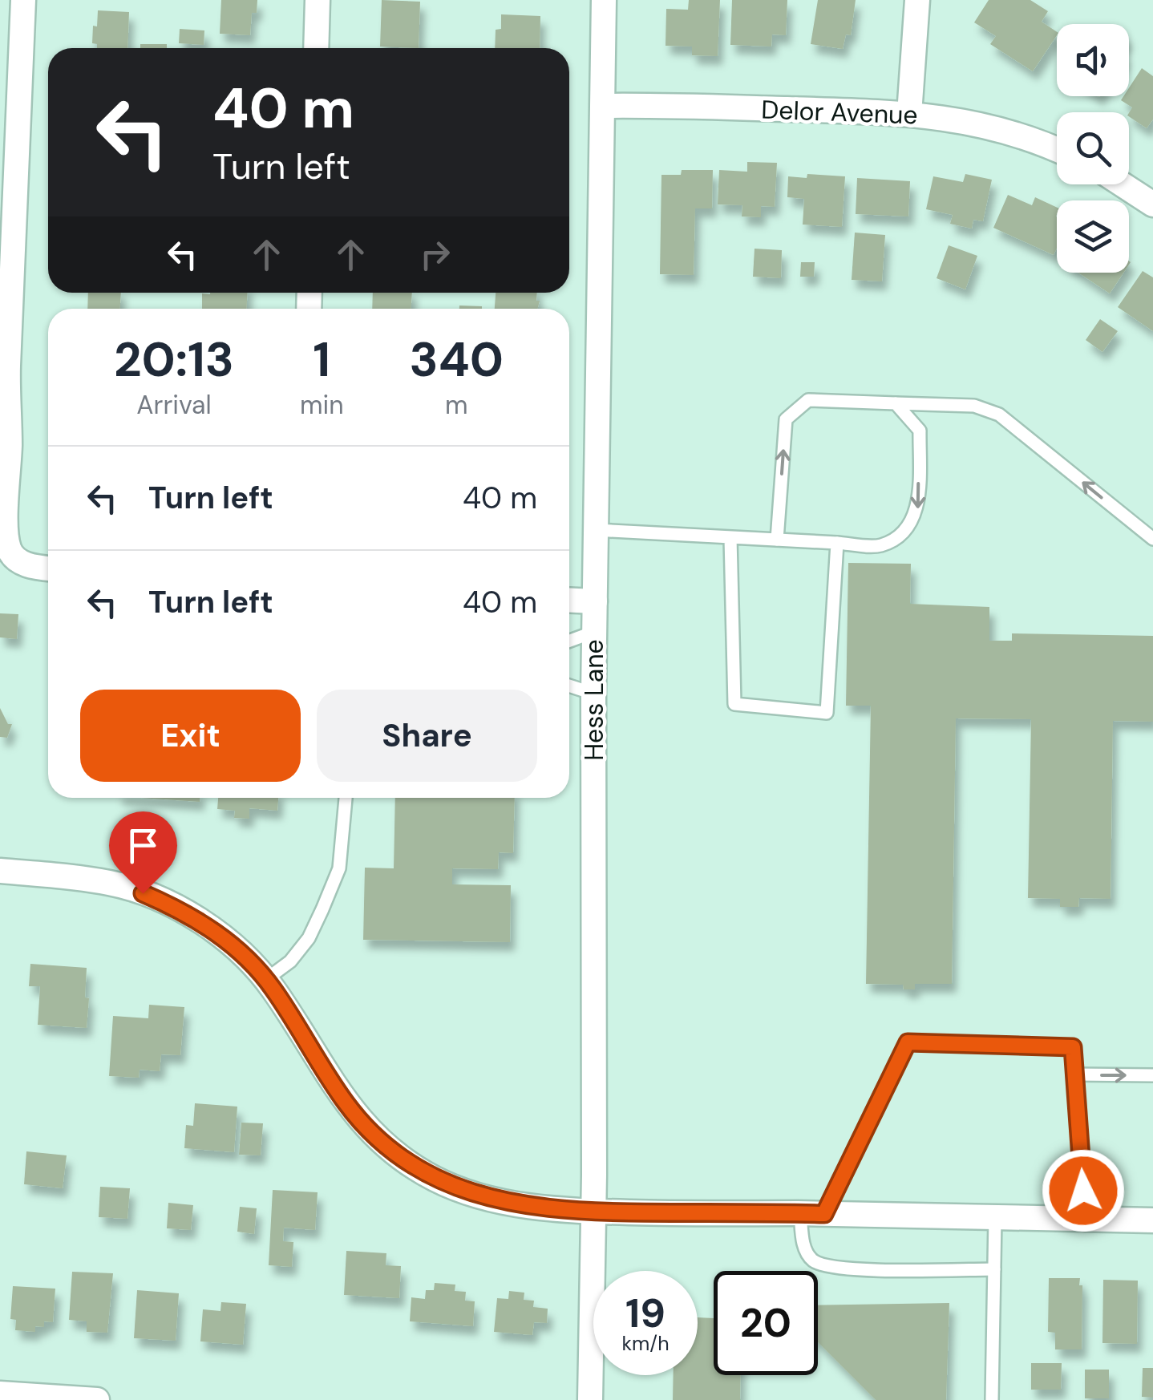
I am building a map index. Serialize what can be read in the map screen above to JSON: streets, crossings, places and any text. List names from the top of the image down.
{
  "streets": {
    "street": ["Delor Avenue", "Hess Lane"]
  },
  "crossings": [
    ["Delor Avenue", "Hess Lane"]
  ],
  "page": {
    "turn": ["40 m", "Turn left"],
    "eta": [
      "20:13",
      "Arrival",
      "1",
      "min",
      "340",
      "m"
    ],
    "list": [
      {
        "name": "Turn left",
        "value": "40 m"
      },
      {
        "name": "Turn left",
        "value": "40 m"
      }
    ],
    "buttons": ["Exit", "Share"],
    "speed": "19 km/h",
    "limit": "20"
  }
}
